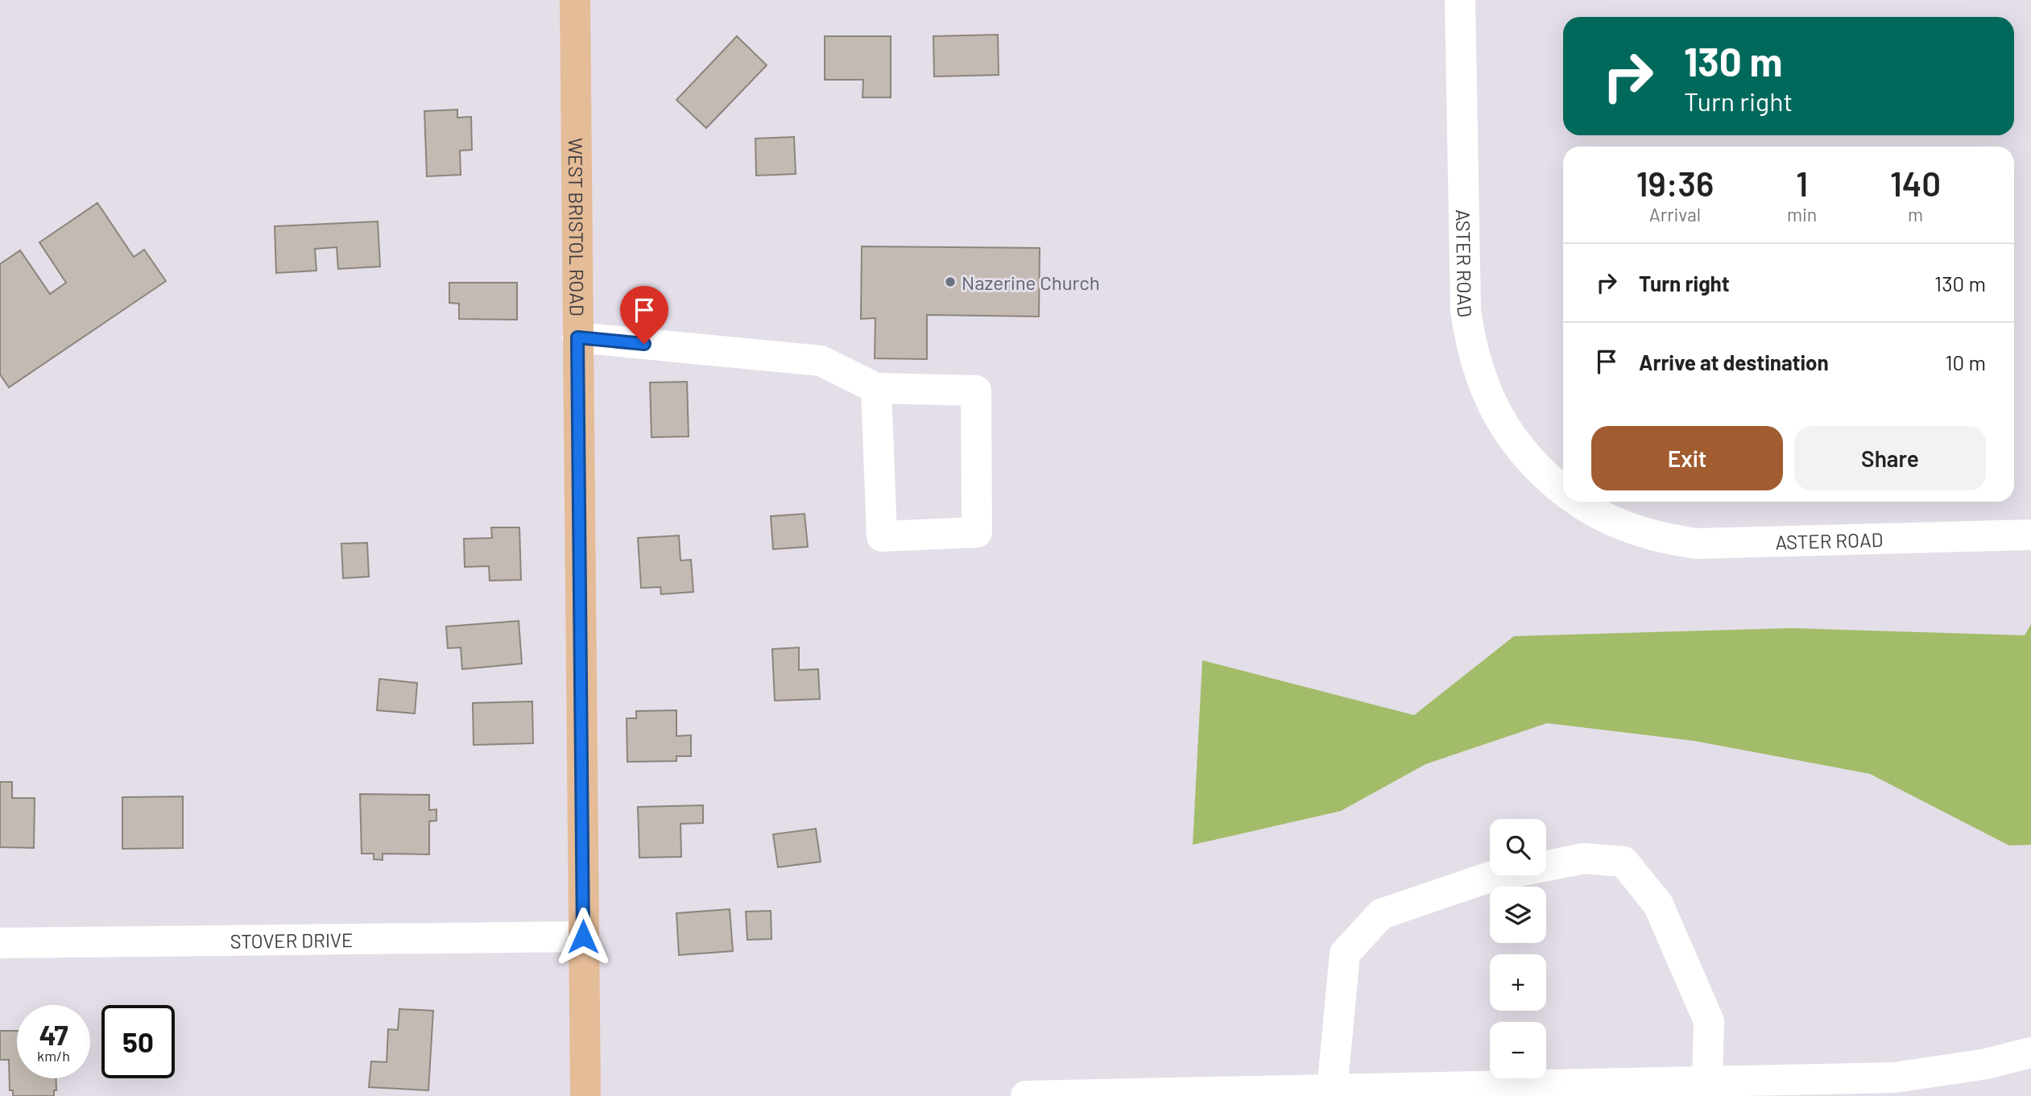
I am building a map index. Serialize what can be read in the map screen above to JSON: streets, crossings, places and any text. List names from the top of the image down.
{
  "streets": {
    "main road": ["WEST BRISTOL ROAD"],
    "street": ["ASTER ROAD", "STOVER DRIVE"]
  },
  "crossings": [
    ["WEST BRISTOL ROAD", "STOVER DRIVE"]
  ],
  "places": ["Nazerine Church"],
  "page": {
    "turn": ["130 m", "Turn right"],
    "eta": [
      "19:36",
      "Arrival",
      "1",
      "min",
      "140",
      "m"
    ],
    "list": [
      {
        "name": "Turn right",
        "value": "130 m"
      },
      {
        "name": "Arrive at destination",
        "value": "10 m"
      }
    ],
    "buttons": ["Exit", "Share"],
    "map_buttons": ["+", "−"],
    "speed": "47 km/h",
    "limit": "50"
  }
}
